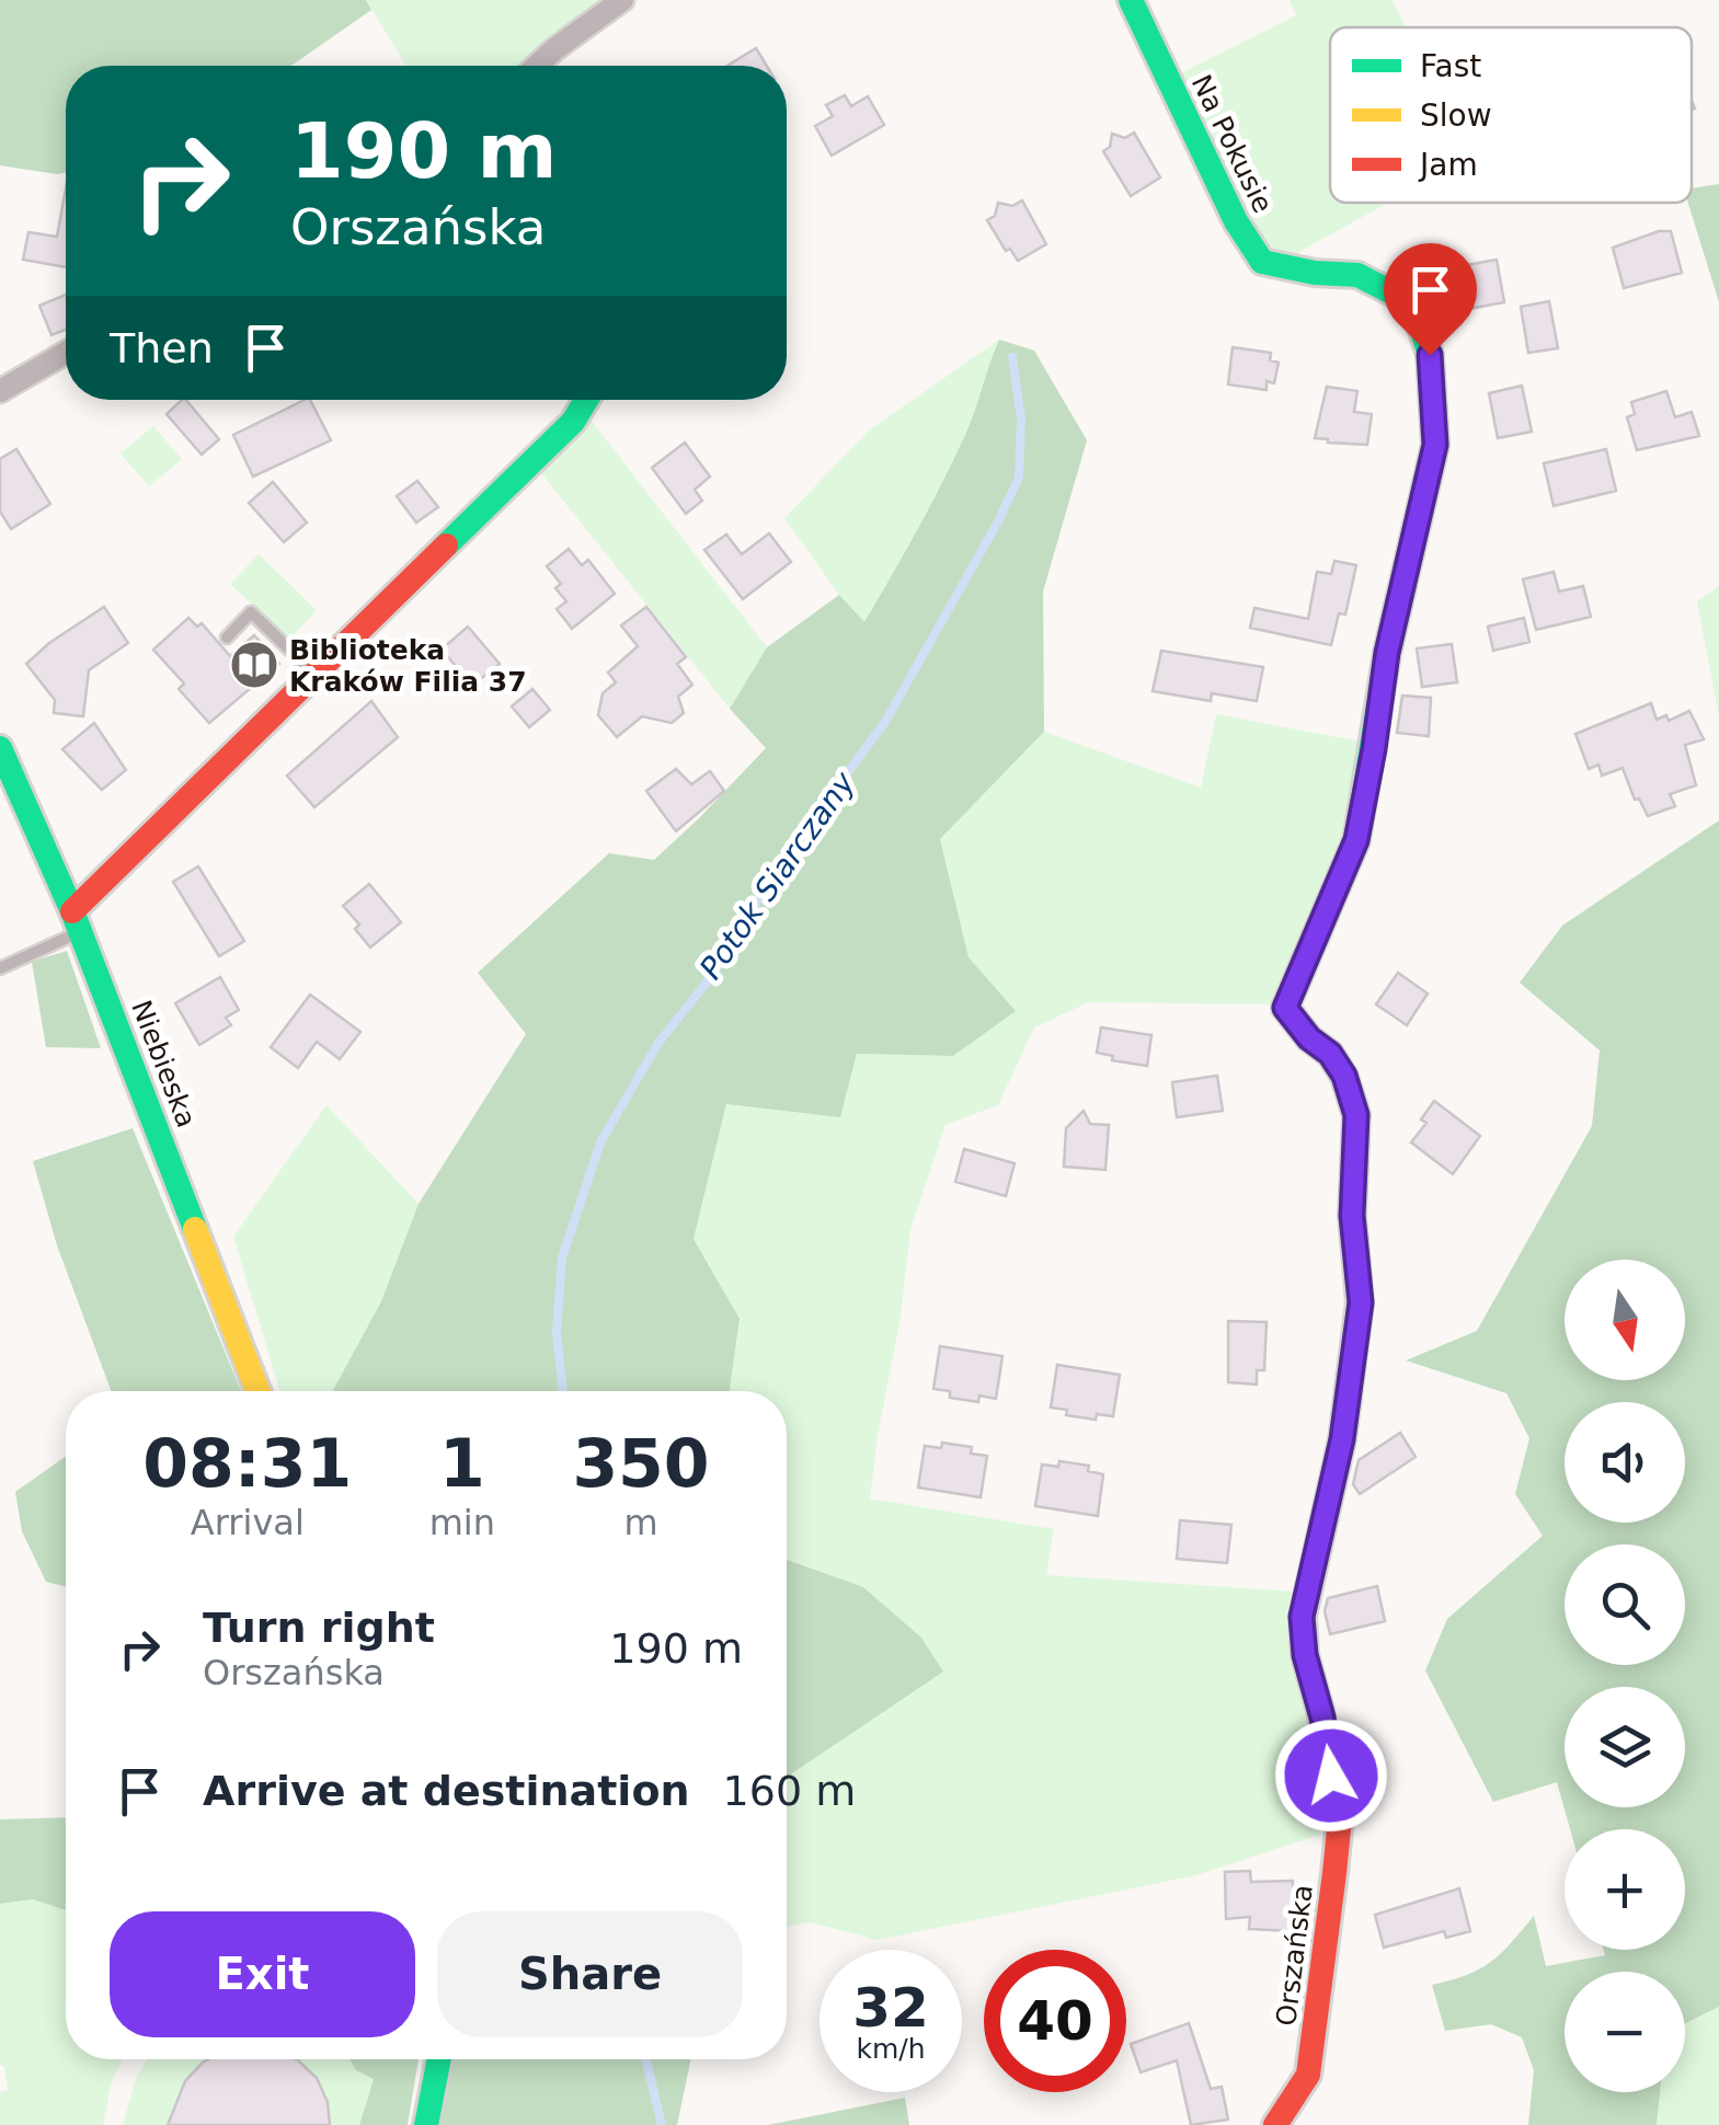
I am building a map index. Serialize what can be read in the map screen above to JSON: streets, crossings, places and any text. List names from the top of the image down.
{
  "streets": {
    "street": ["Na Pokusie", "Niebieska", "Orszańska"]
  },
  "crossings": [
    ["Na Pokusie", "Orszańska"]
  ],
  "water": ["Potok Siarczany"],
  "places": {
    "library": ["Biblioteka Kraków Filia 37"]
  },
  "legend": ["Fast", "Slow", "Jam"],
  "north": "bottom",
  "page": {
    "turn": ["190 m", "Orszańska"],
    "then": "Then",
    "map_buttons": ["+", "−"],
    "eta": [
      "08:31",
      "Arrival",
      "1",
      "min",
      "350",
      "m"
    ],
    "list": [
      {
        "name": "Turn right",
        "note": "Orszańska",
        "value": "190 m"
      },
      {
        "name": "Arrive at destination",
        "value": "160 m"
      }
    ],
    "buttons": ["Exit", "Share"],
    "speed": "32 km/h",
    "limit": "40"
  }
}
